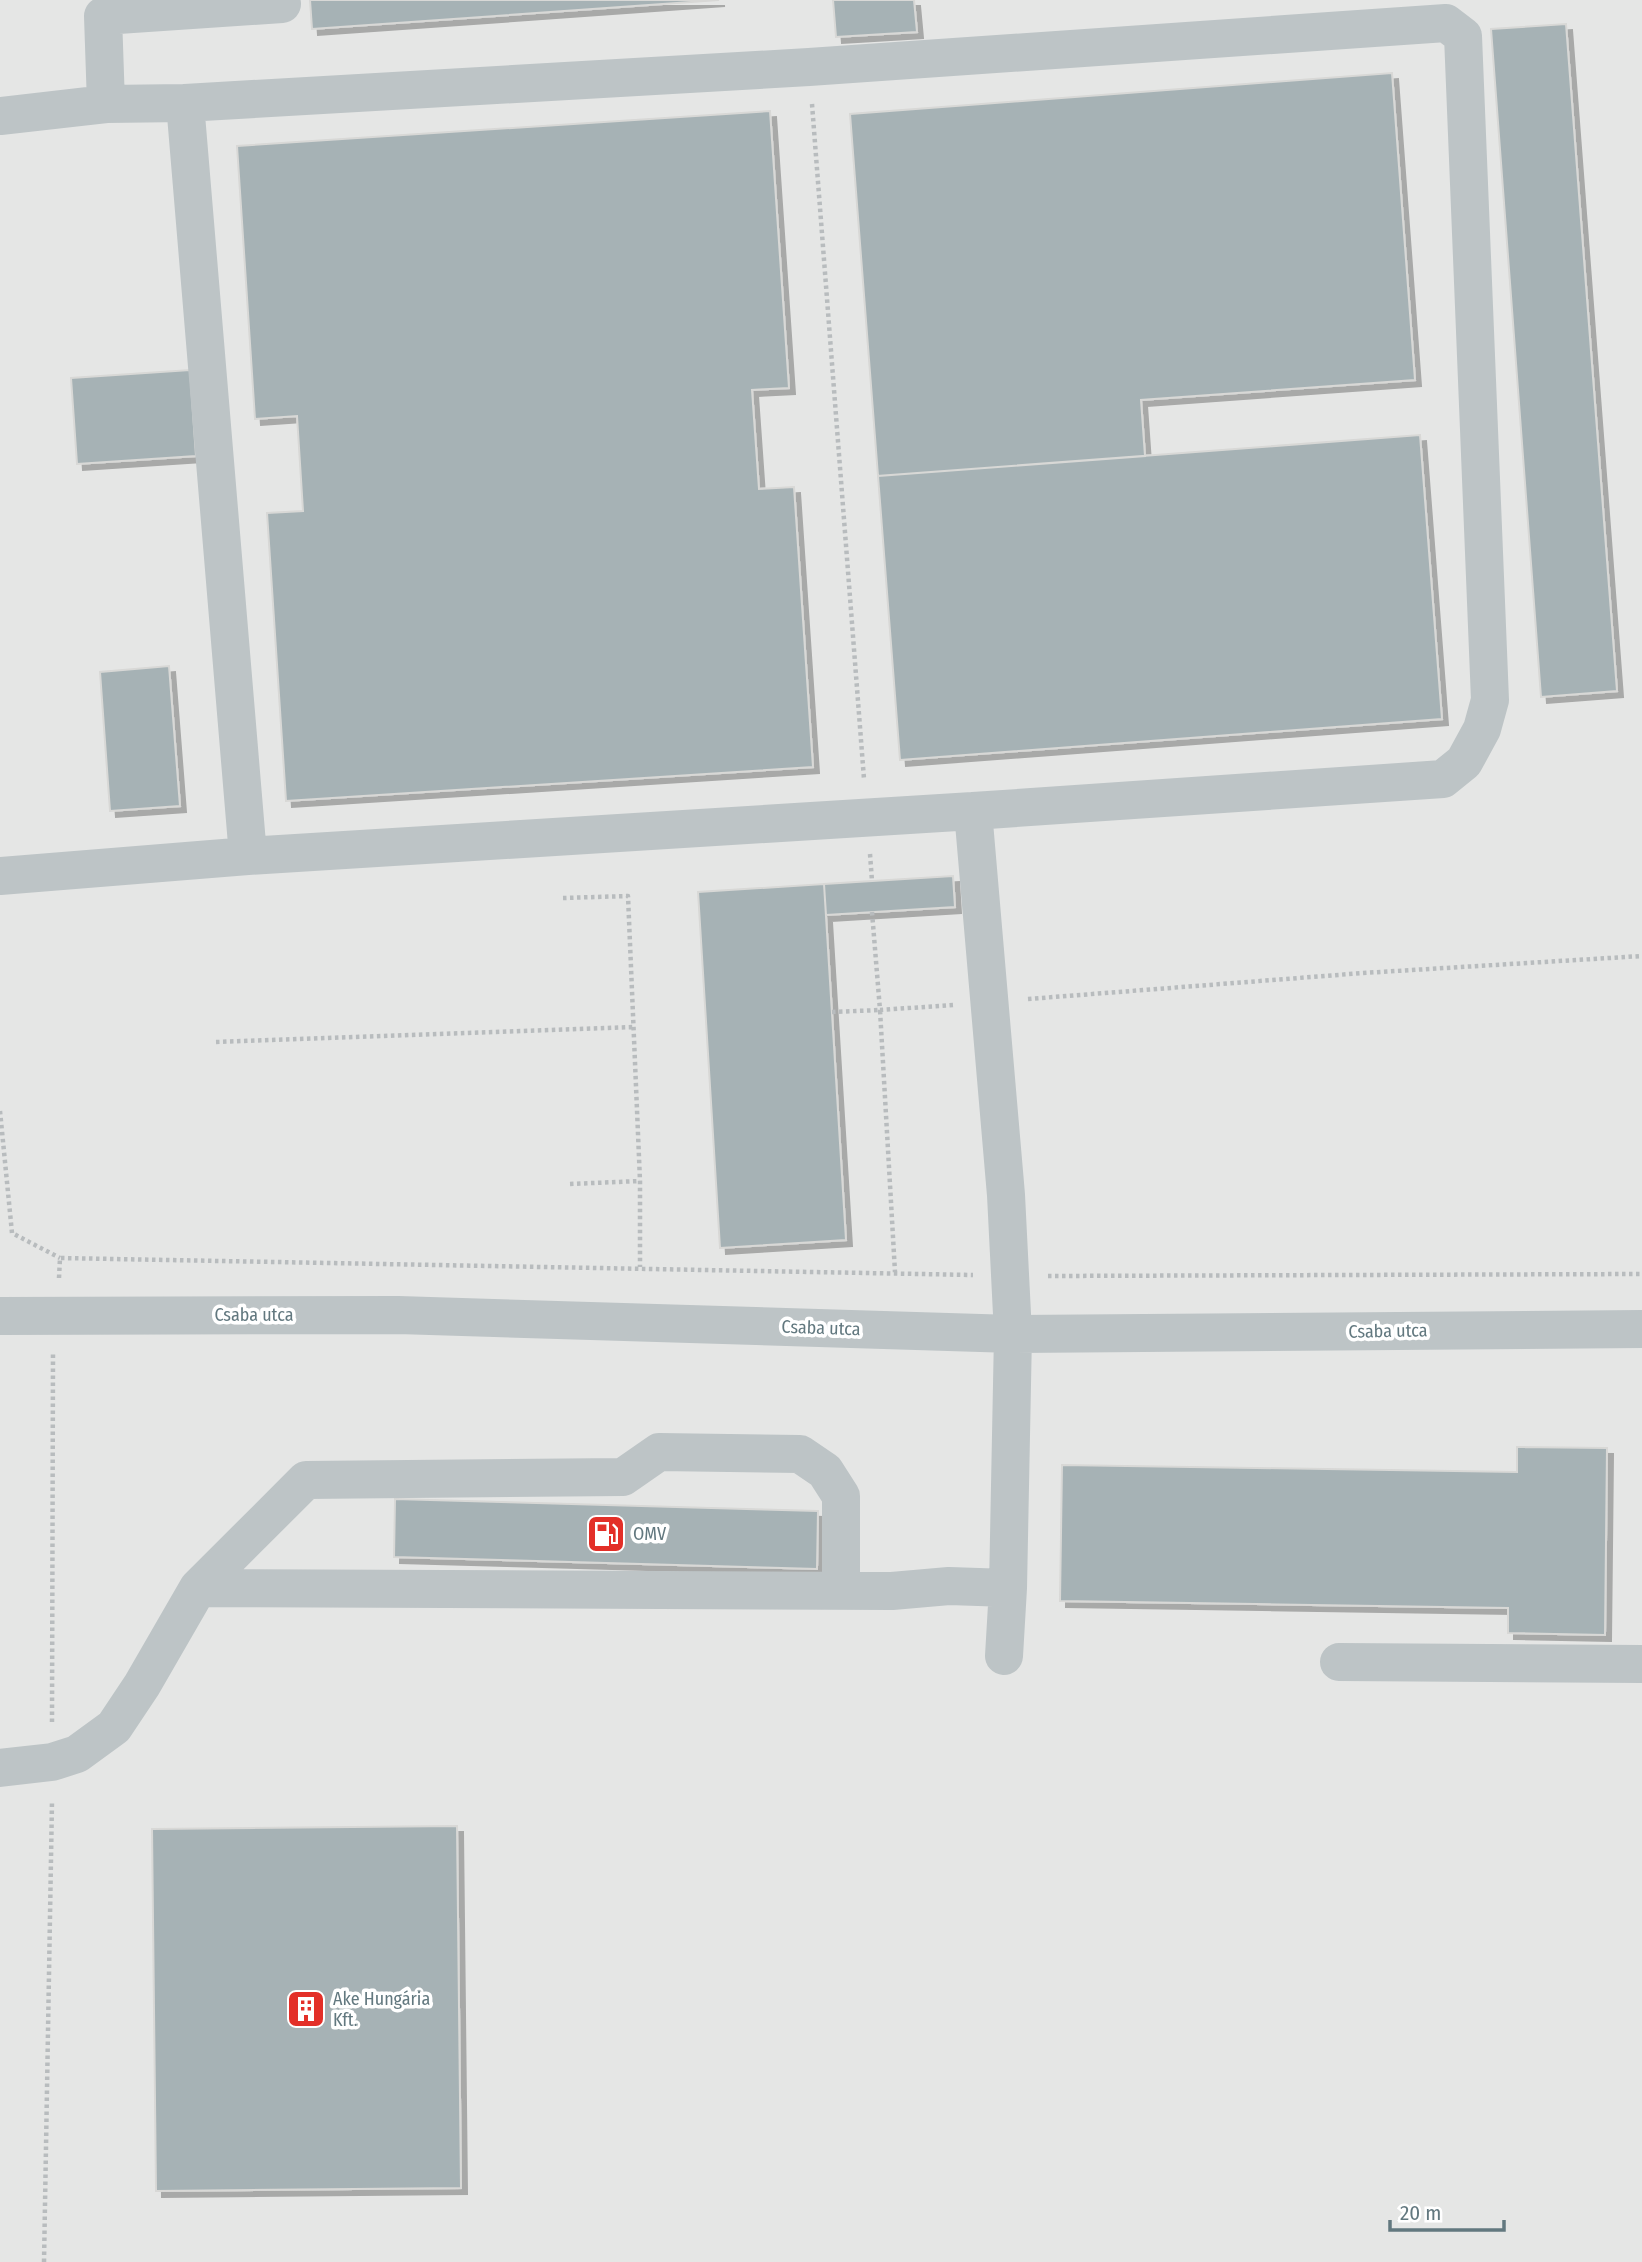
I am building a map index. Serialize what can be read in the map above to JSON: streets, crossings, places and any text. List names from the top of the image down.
{
  "streets": {
    "street": ["Csaba utca"]
  },
  "places": {
    "fuel station": ["OMV"],
    "building": ["Ake Hungária Kft."]
  },
  "scale_bar": "20 m"
}
